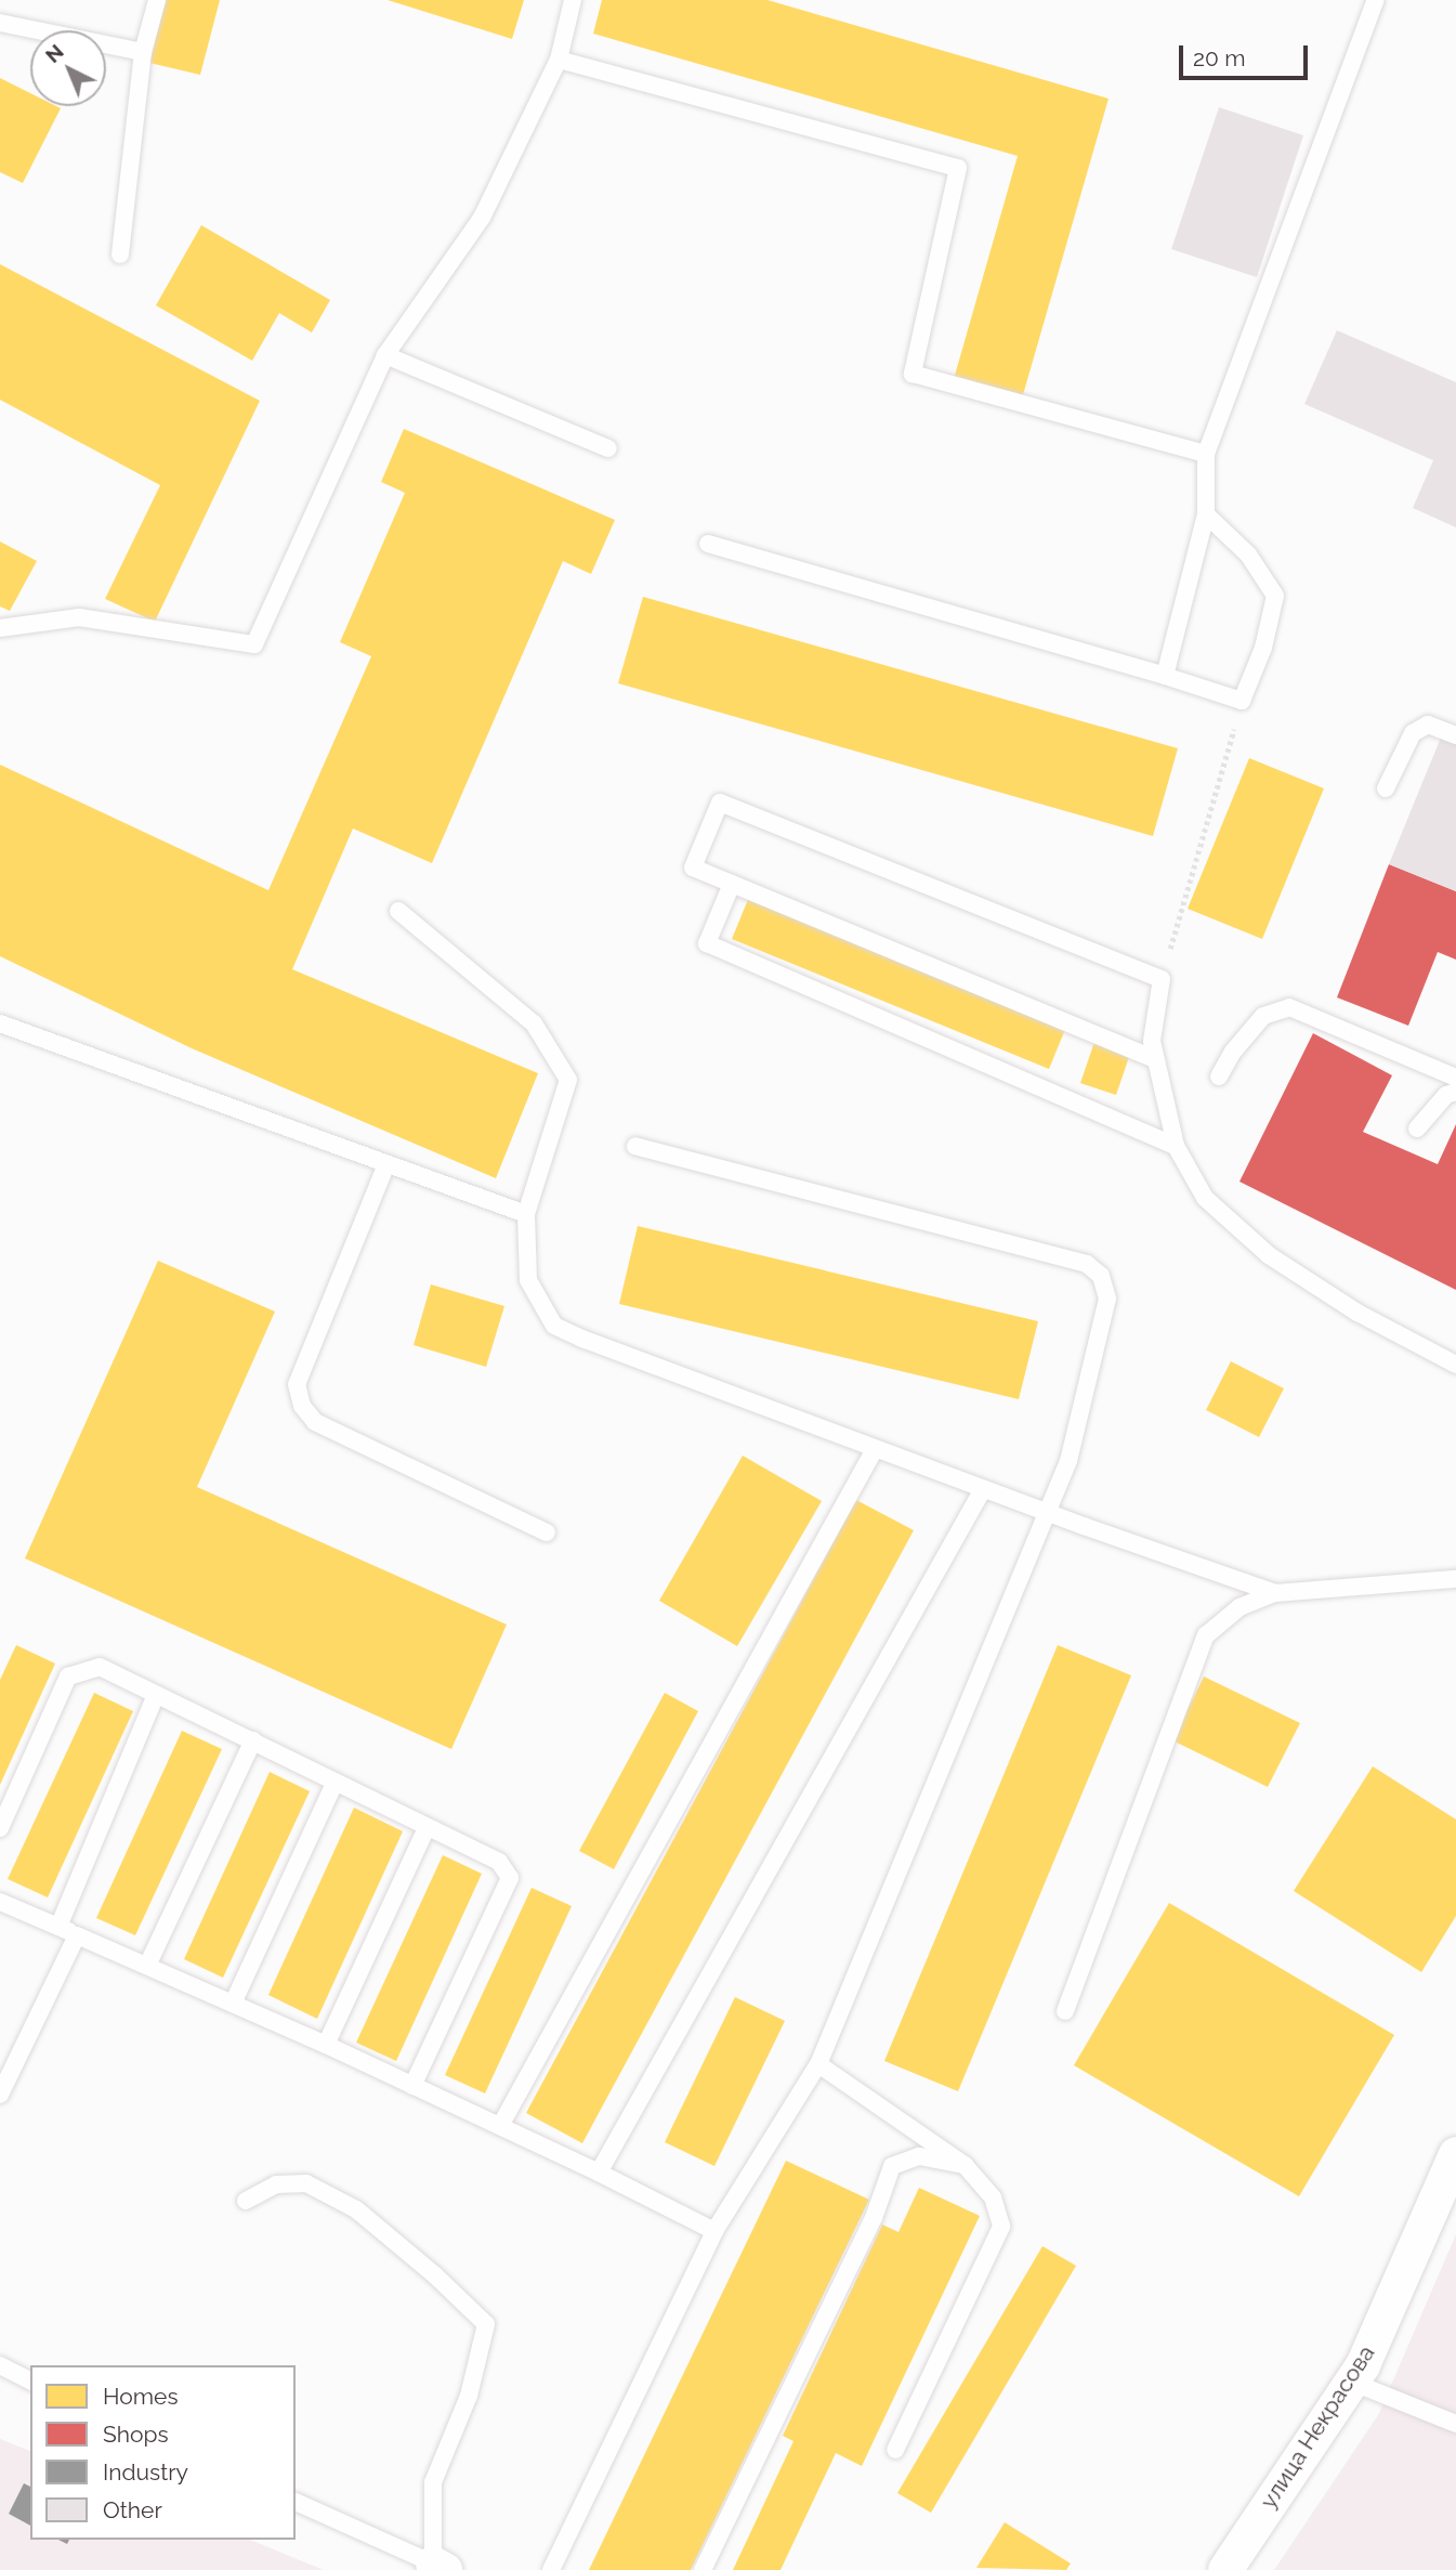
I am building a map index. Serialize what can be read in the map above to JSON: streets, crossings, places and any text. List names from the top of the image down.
{
  "streets": {
    "street": ["улица Некрасова"]
  },
  "legend": [
    "Homes",
    "Shops",
    "Industry",
    "Other"
  ],
  "scale_bar": "20 m",
  "north": "top left"
}
